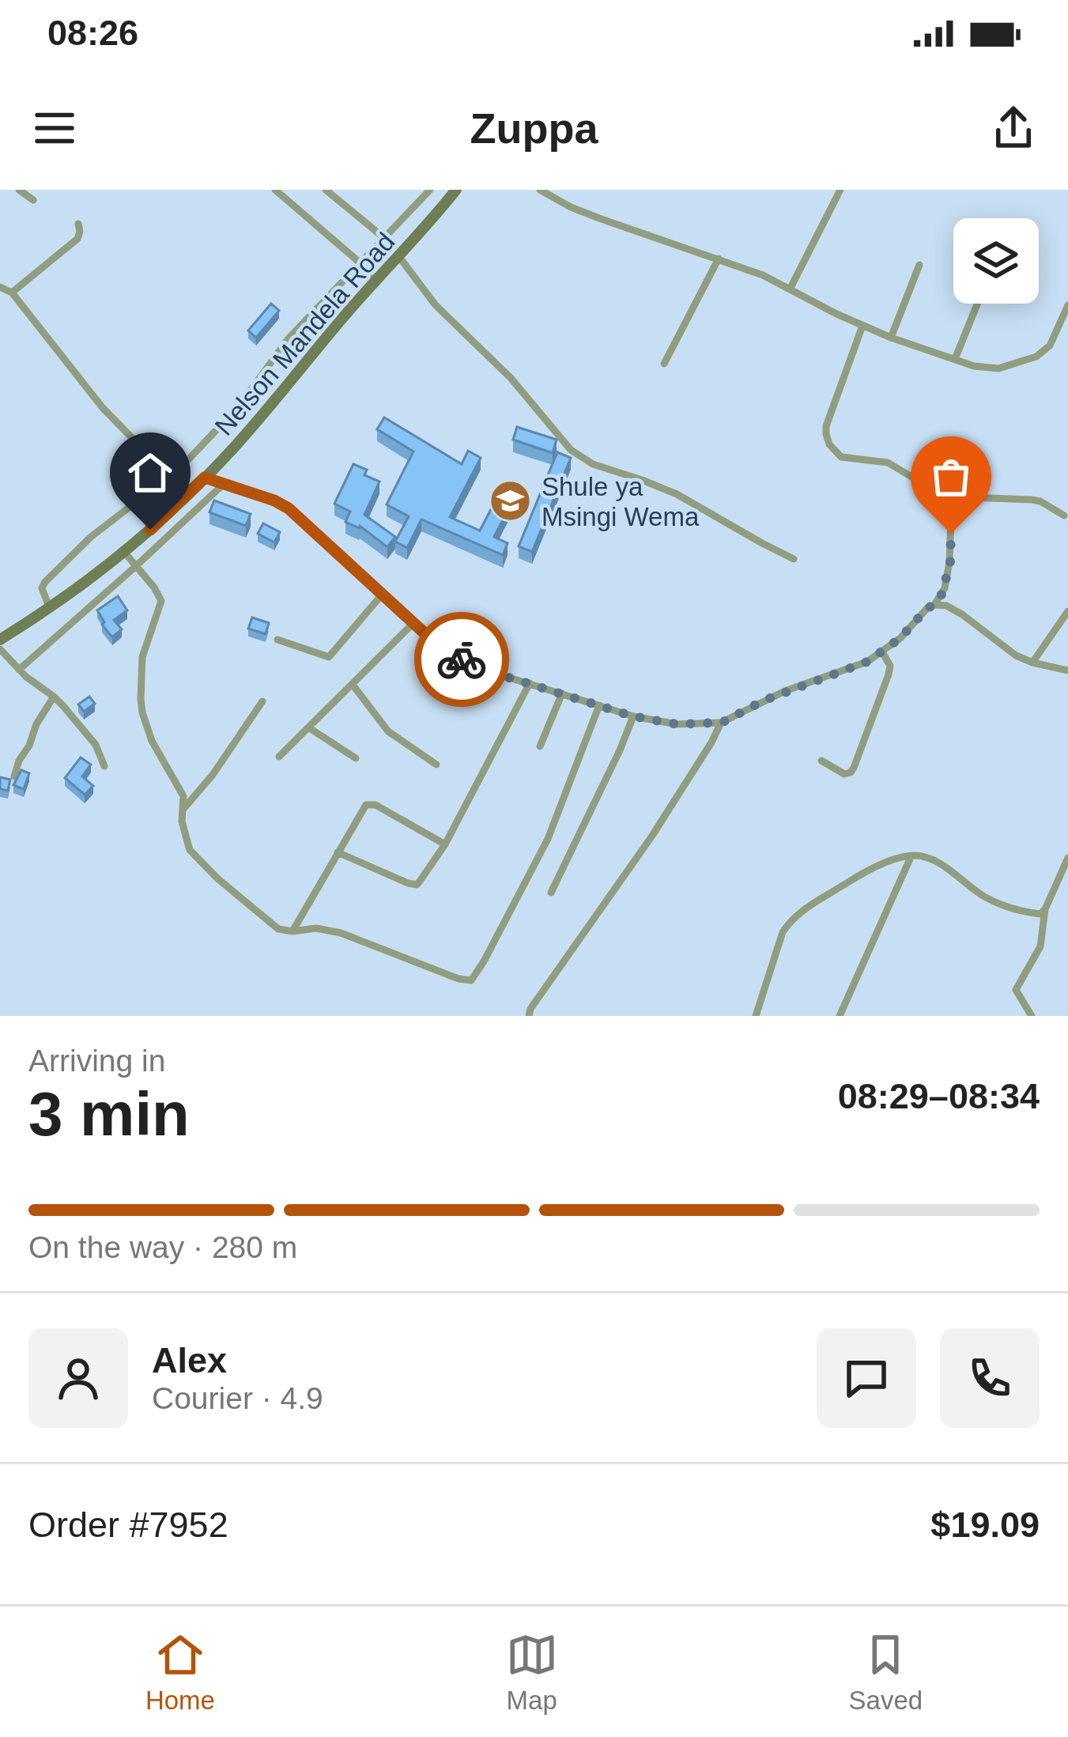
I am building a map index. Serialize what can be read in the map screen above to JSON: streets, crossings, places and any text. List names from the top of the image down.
{
  "streets": {
    "main road": ["Nelson Mandela Road"]
  },
  "places": {
    "school or university": ["Shule ya Msingi Wema"]
  },
  "page": {
    "status": "08:26",
    "header": "Zuppa",
    "heading": ["3 min", "Arriving in", "08:29–08:34"],
    "panel": [
      "Alex",
      "Courier · 4.9",
      "Order #7952",
      "$19.09"
    ],
    "bar": "On the way · 280 m",
    "tabs": ["Home", "Map", "Saved"]
  }
}
